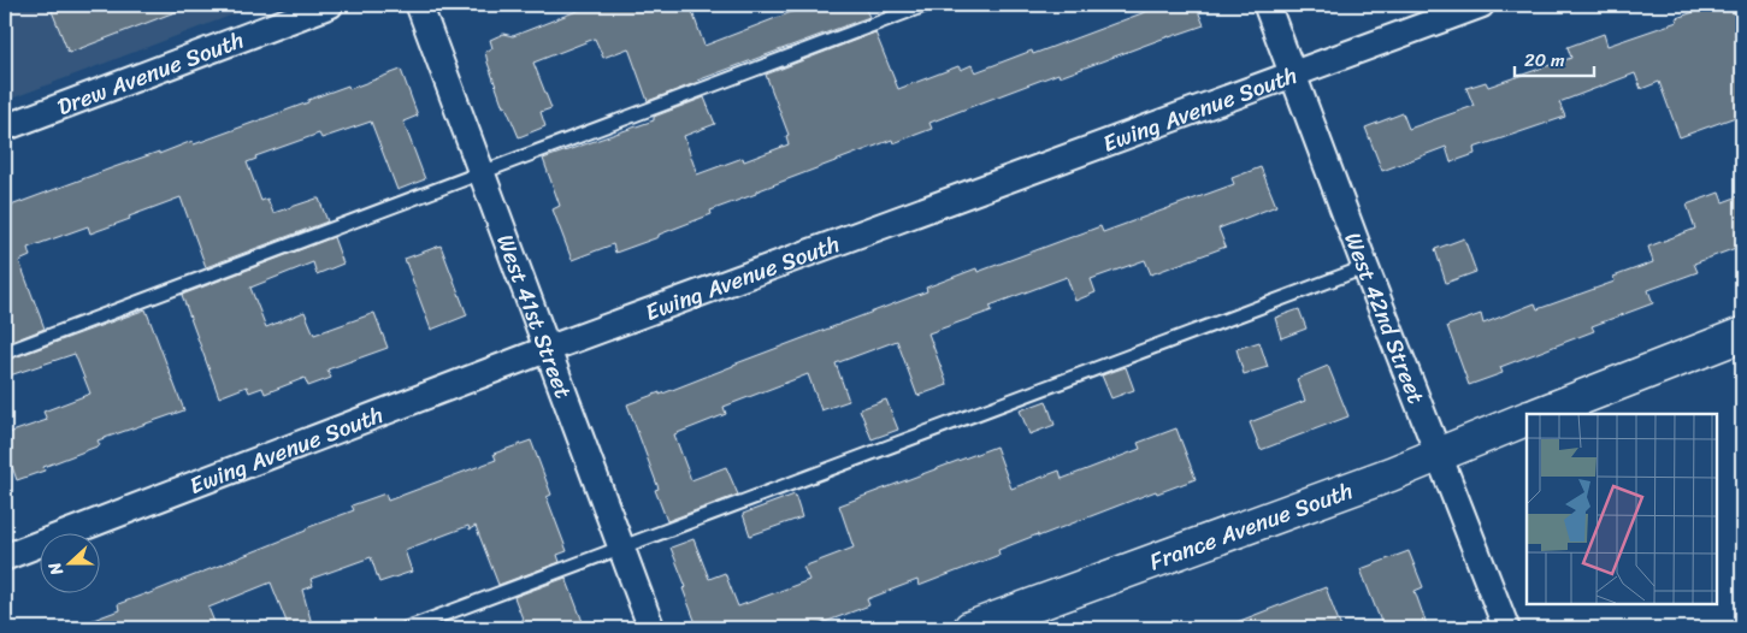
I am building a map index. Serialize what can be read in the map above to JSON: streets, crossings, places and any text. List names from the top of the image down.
{
  "streets": {
    "main road": ["France Avenue South"],
    "street": [
      "Drew Avenue South",
      "Ewing Avenue South",
      "West 41st Street",
      "West 42nd Street"
    ]
  },
  "crossings": [
    ["Ewing Avenue South", "West 41st Street"],
    ["Ewing Avenue South", "West 42nd Street"],
    ["West 42nd Street", "France Avenue South"]
  ],
  "scale_bar": "20 m",
  "north": "left"
}
